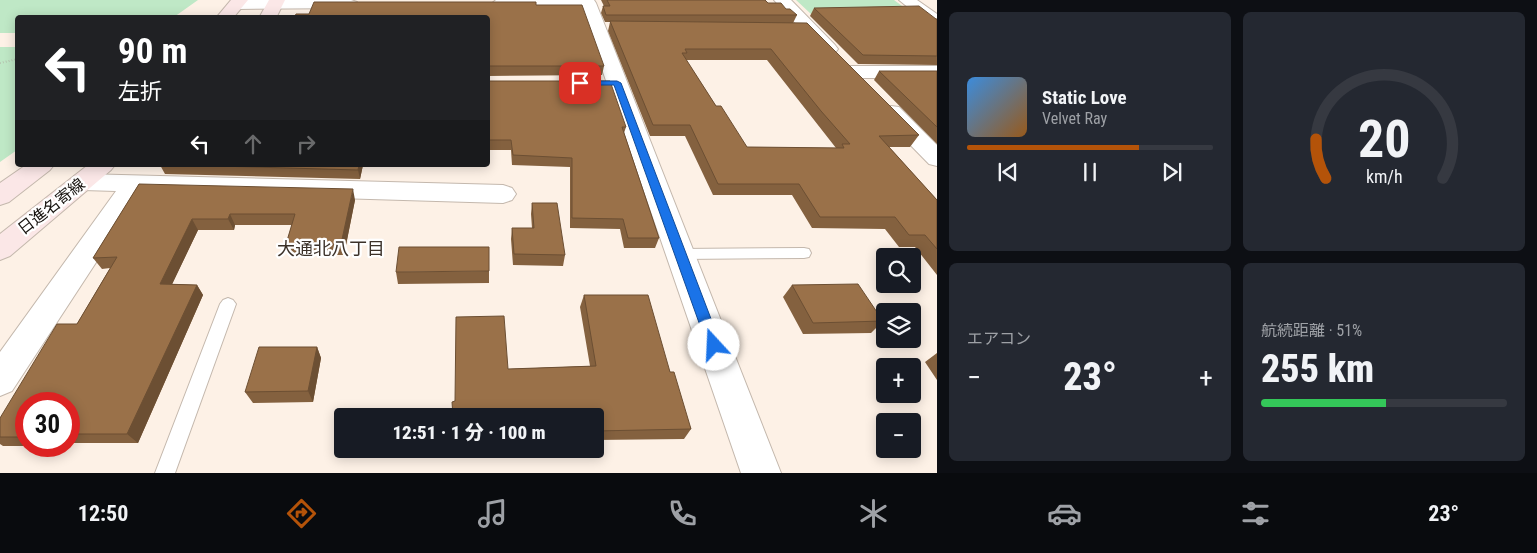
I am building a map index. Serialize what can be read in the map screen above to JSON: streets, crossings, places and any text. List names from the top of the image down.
{
  "streets": {
    "main road": ["日進名寄線"]
  },
  "districts": ["大通北八丁目"],
  "page": {
    "turn": ["90 m", "左折"],
    "song": ["Static Love", "Velvet Ray"],
    "map_buttons": ["+", "−"],
    "tile": [
      "エアコン",
      ["航続距離 · 51%", "255 km"]
    ],
    "heat": ["−", "23°", "+"],
    "limit": "30",
    "trip": "12:51 · 1 分 · 100 m",
    "tabs": ["12:50", "23°"],
    "gauge": ["20", "km/h"]
  }
}
